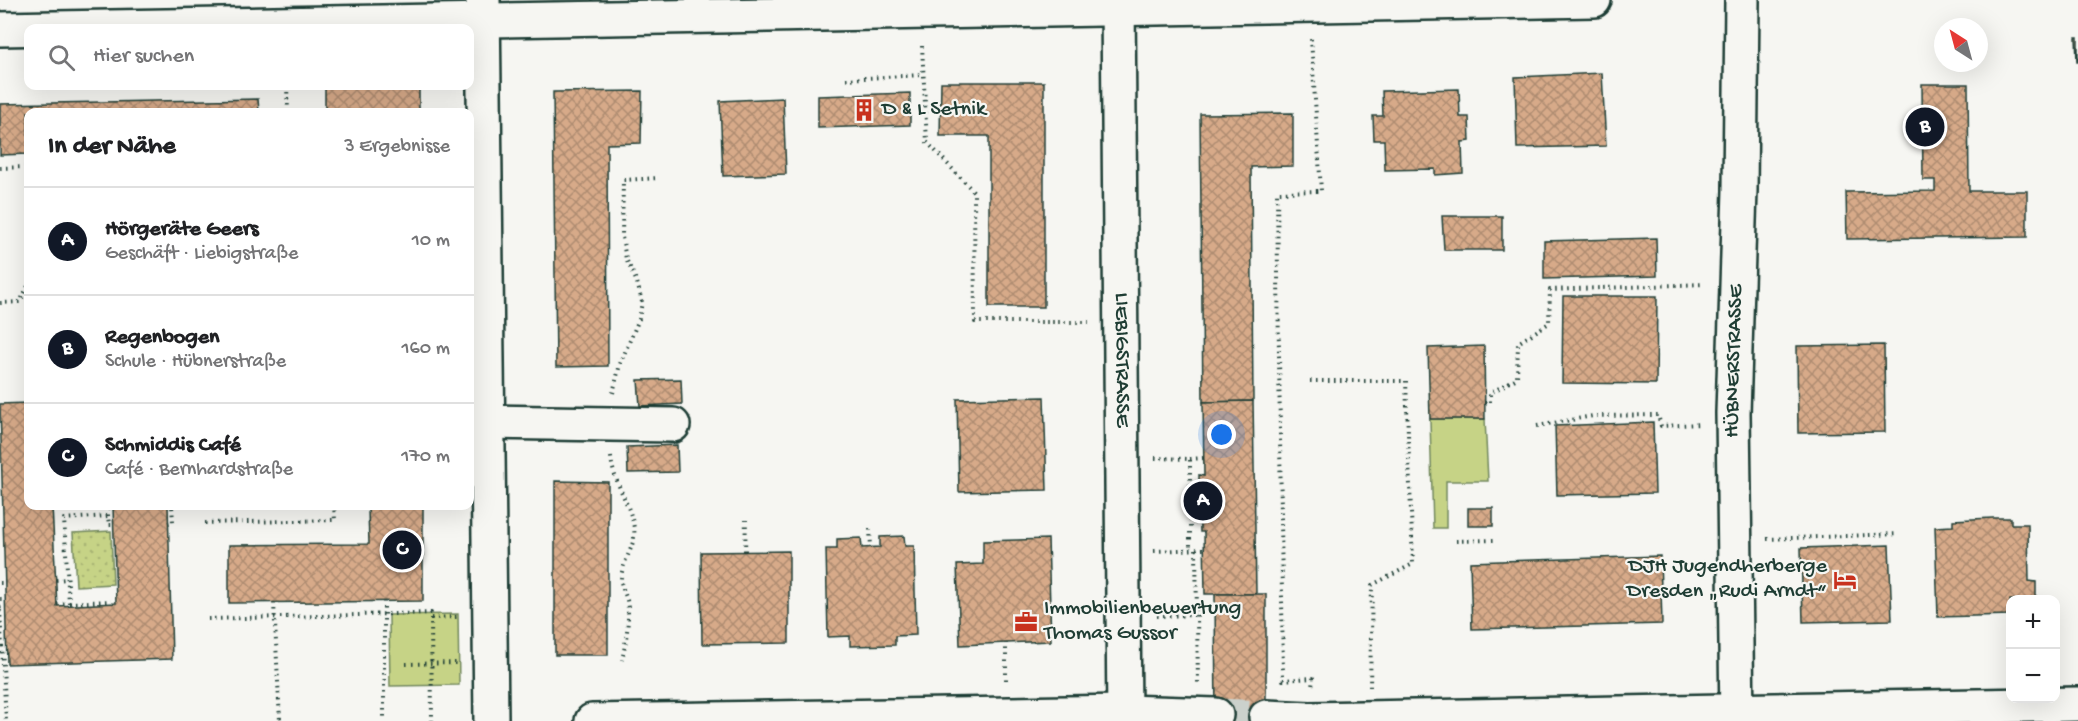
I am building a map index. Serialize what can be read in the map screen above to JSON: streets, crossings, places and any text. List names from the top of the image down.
{
  "streets": {
    "street": ["HÜBNERSTRASSE", "LIEBIGSTRASSE"]
  },
  "places": {
    "building": ["D & L Setnik"],
    "hotel": ["DJH Jugendherberge Dresden „Rudi Arndt“"],
    "office": ["Immobilienbewertung Thomas Gussor"]
  },
  "north": "top left",
  "page": {
    "search": "Hier suchen",
    "pins": ["B", "A", "C"],
    "heading": ["In der Nähe", "3 Ergebnisse"],
    "list": [
      {
        "mark": "A",
        "name": "Hörgeräte Geers",
        "note": "Geschäft · Liebigstraße",
        "value": "10 m"
      },
      {
        "mark": "B",
        "name": "Regenbogen",
        "note": "Schule · Hübnerstraße",
        "value": "160 m"
      },
      {
        "mark": "C",
        "name": "Schmiddis Café",
        "note": "Café · Bernhardstraße",
        "value": "170 m"
      }
    ],
    "map_buttons": ["+", "−"]
  }
}
